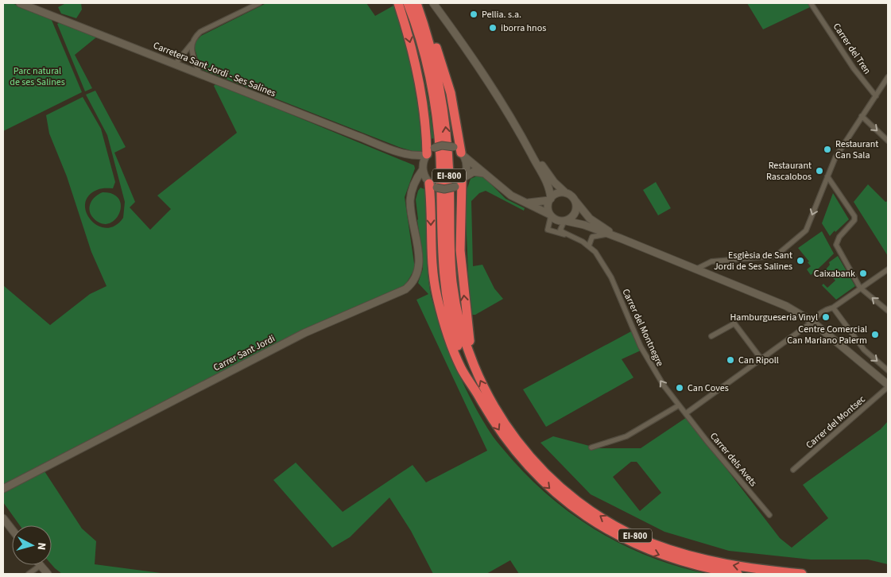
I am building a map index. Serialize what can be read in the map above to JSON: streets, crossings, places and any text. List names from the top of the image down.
{
  "streets": {
    "highway": ["EI-800"],
    "main road": ["Carretera Sant Jordi - Ses Salines", "Carrer Sant Jordi"],
    "street": [
      "Carrer del Tren",
      "Carrer del Montnegre",
      "Carrer del Montsec",
      "Carrer dels Avets"
    ]
  },
  "crossings": [
    ["Carretera Sant Jordi - Ses Salines", "Carrer Sant Jordi"],
    ["Carrer del Montnegre", "Carrer dels Avets"]
  ],
  "one_way": ["Carrer del Montnegre"],
  "parks": ["Parc natural de ses Salines"],
  "places": [
    "Pellia. s.a.",
    "iborra hnos",
    "Restaurant Can Sala",
    "Restaurant Rascalobos",
    "Esglèsia de Sant Jordi de Ses Salines",
    "Caixabank",
    "Hamburgueseria Vinyl",
    "Centre Comercial Can Mariano Palerm",
    "Can Ripoll",
    "Can Coves"
  ],
  "north": "right"
}
